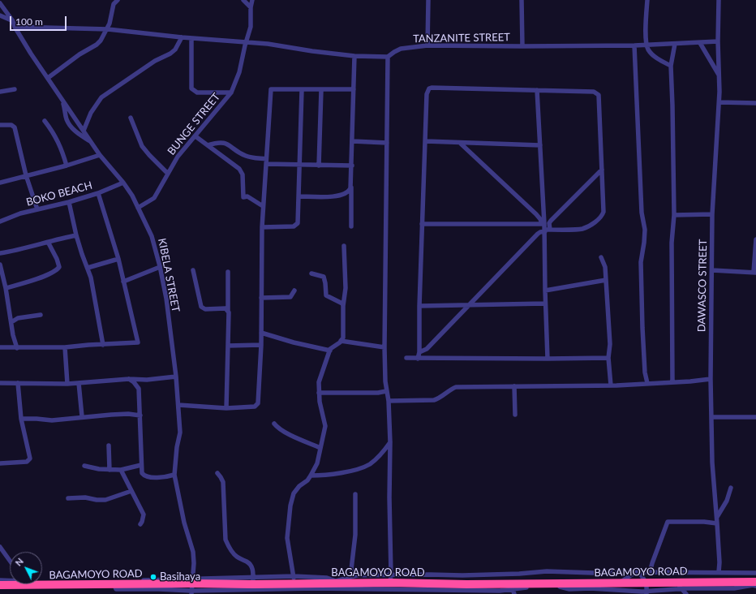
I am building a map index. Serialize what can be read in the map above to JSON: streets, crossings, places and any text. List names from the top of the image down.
{
  "streets": {
    "highway": ["BAGAMOYO ROAD"],
    "street": [
      "TANZANITE STREET",
      "BUNGE STREET",
      "BOKO BEACH",
      "KIBELA STREET",
      "DAWASCO STREET"
    ]
  },
  "crossings": [
    ["TANZANITE STREET", "DAWASCO STREET"],
    ["BUNGE STREET", "KIBELA STREET"],
    ["BOKO BEACH", "KIBELA STREET"],
    ["KIBELA STREET", "BAGAMOYO ROAD"]
  ],
  "places": ["Basihaya"],
  "scale_bar": "100 m",
  "north": "top left"
}
